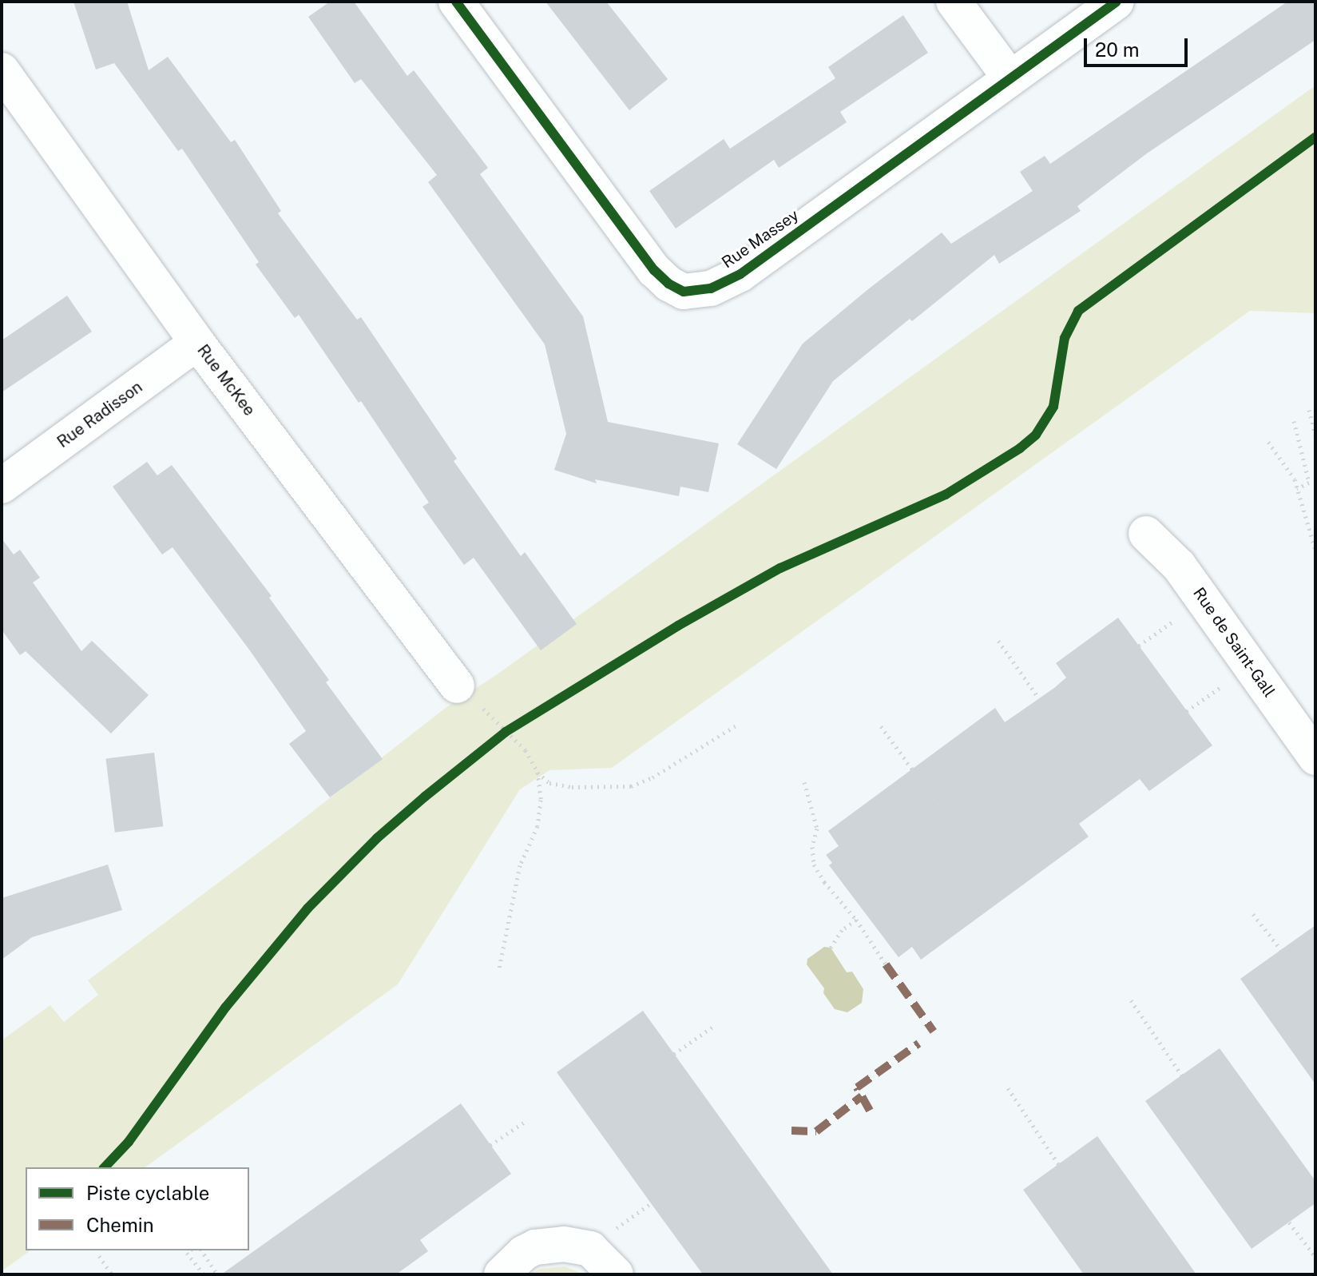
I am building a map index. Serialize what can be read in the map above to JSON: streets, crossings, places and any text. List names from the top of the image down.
{
  "streets": {
    "street": [
      "Rue Massey",
      "Rue McKee",
      "Rue Radisson",
      "Rue de Saint-Gall"
    ]
  },
  "crossings": [
    ["Rue McKee", "Rue Radisson"]
  ],
  "legend": ["Piste cyclable", "Chemin"],
  "scale_bar": "20 m"
}
